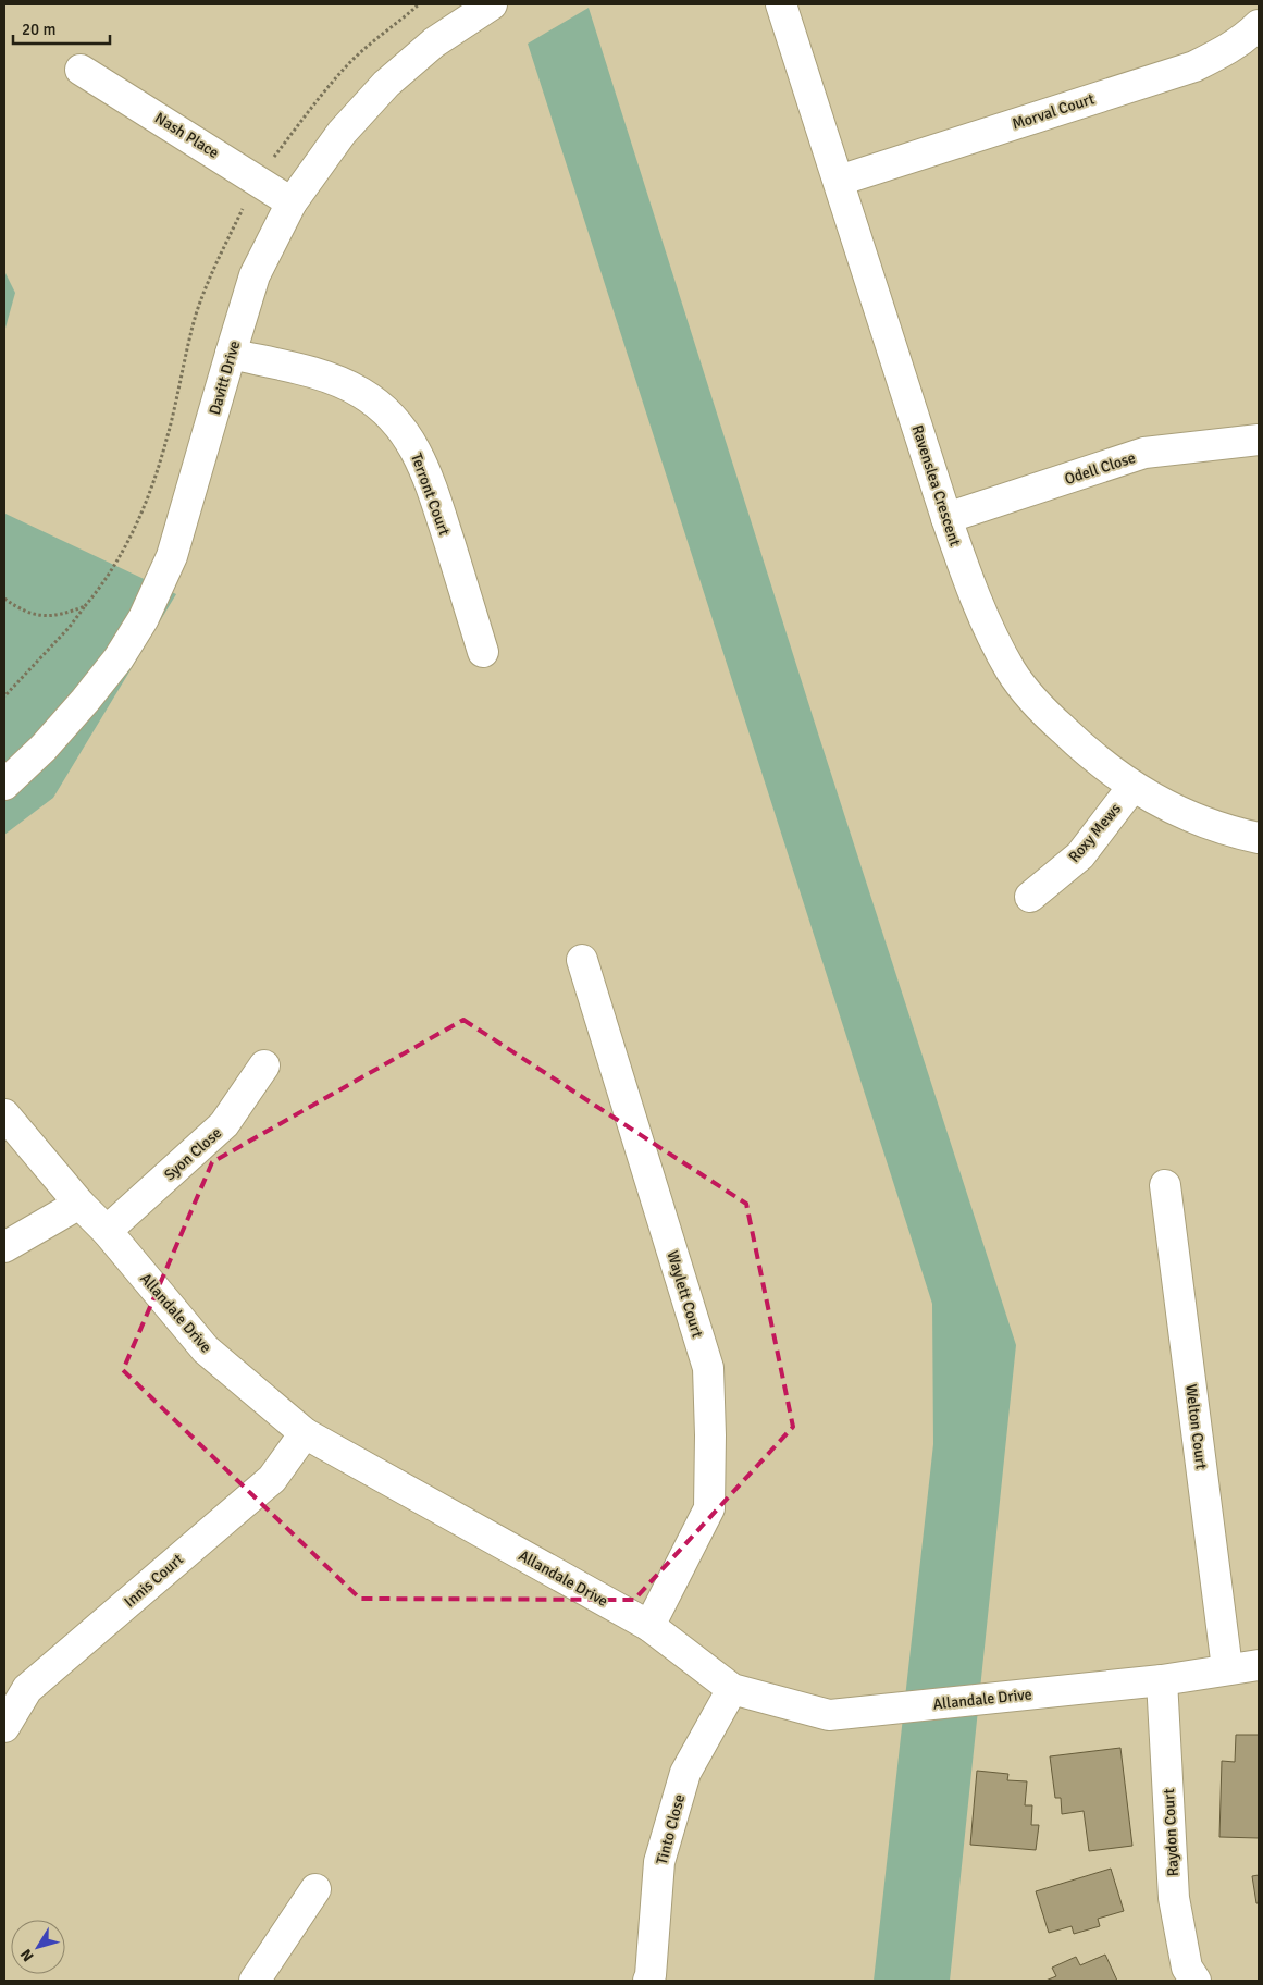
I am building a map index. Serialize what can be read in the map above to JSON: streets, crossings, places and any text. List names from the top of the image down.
{
  "streets": {
    "street": [
      "Morval Court",
      "Nash Place",
      "Davitt Drive",
      "Odell Close",
      "Ravenslea Crescent",
      "Terront Court",
      "Roxy Mews",
      "Syon Close",
      "Waylett Court",
      "Allandale Drive",
      "Welton Court",
      "Innis Court",
      "Tinto Close",
      "Raydon Court"
    ]
  },
  "crossings": [
    ["Morval Court", "Ravenslea Crescent"],
    ["Nash Place", "Davitt Drive"],
    ["Davitt Drive", "Terront Court"],
    ["Odell Close", "Ravenslea Crescent"],
    ["Ravenslea Crescent", "Roxy Mews"],
    ["Syon Close", "Allandale Drive"],
    ["Waylett Court", "Allandale Drive"],
    ["Allandale Drive", "Welton Court"],
    ["Allandale Drive", "Innis Court"],
    ["Allandale Drive", "Tinto Close"],
    ["Allandale Drive", "Raydon Court"]
  ],
  "scale_bar": "20 m",
  "north": "bottom left"
}
